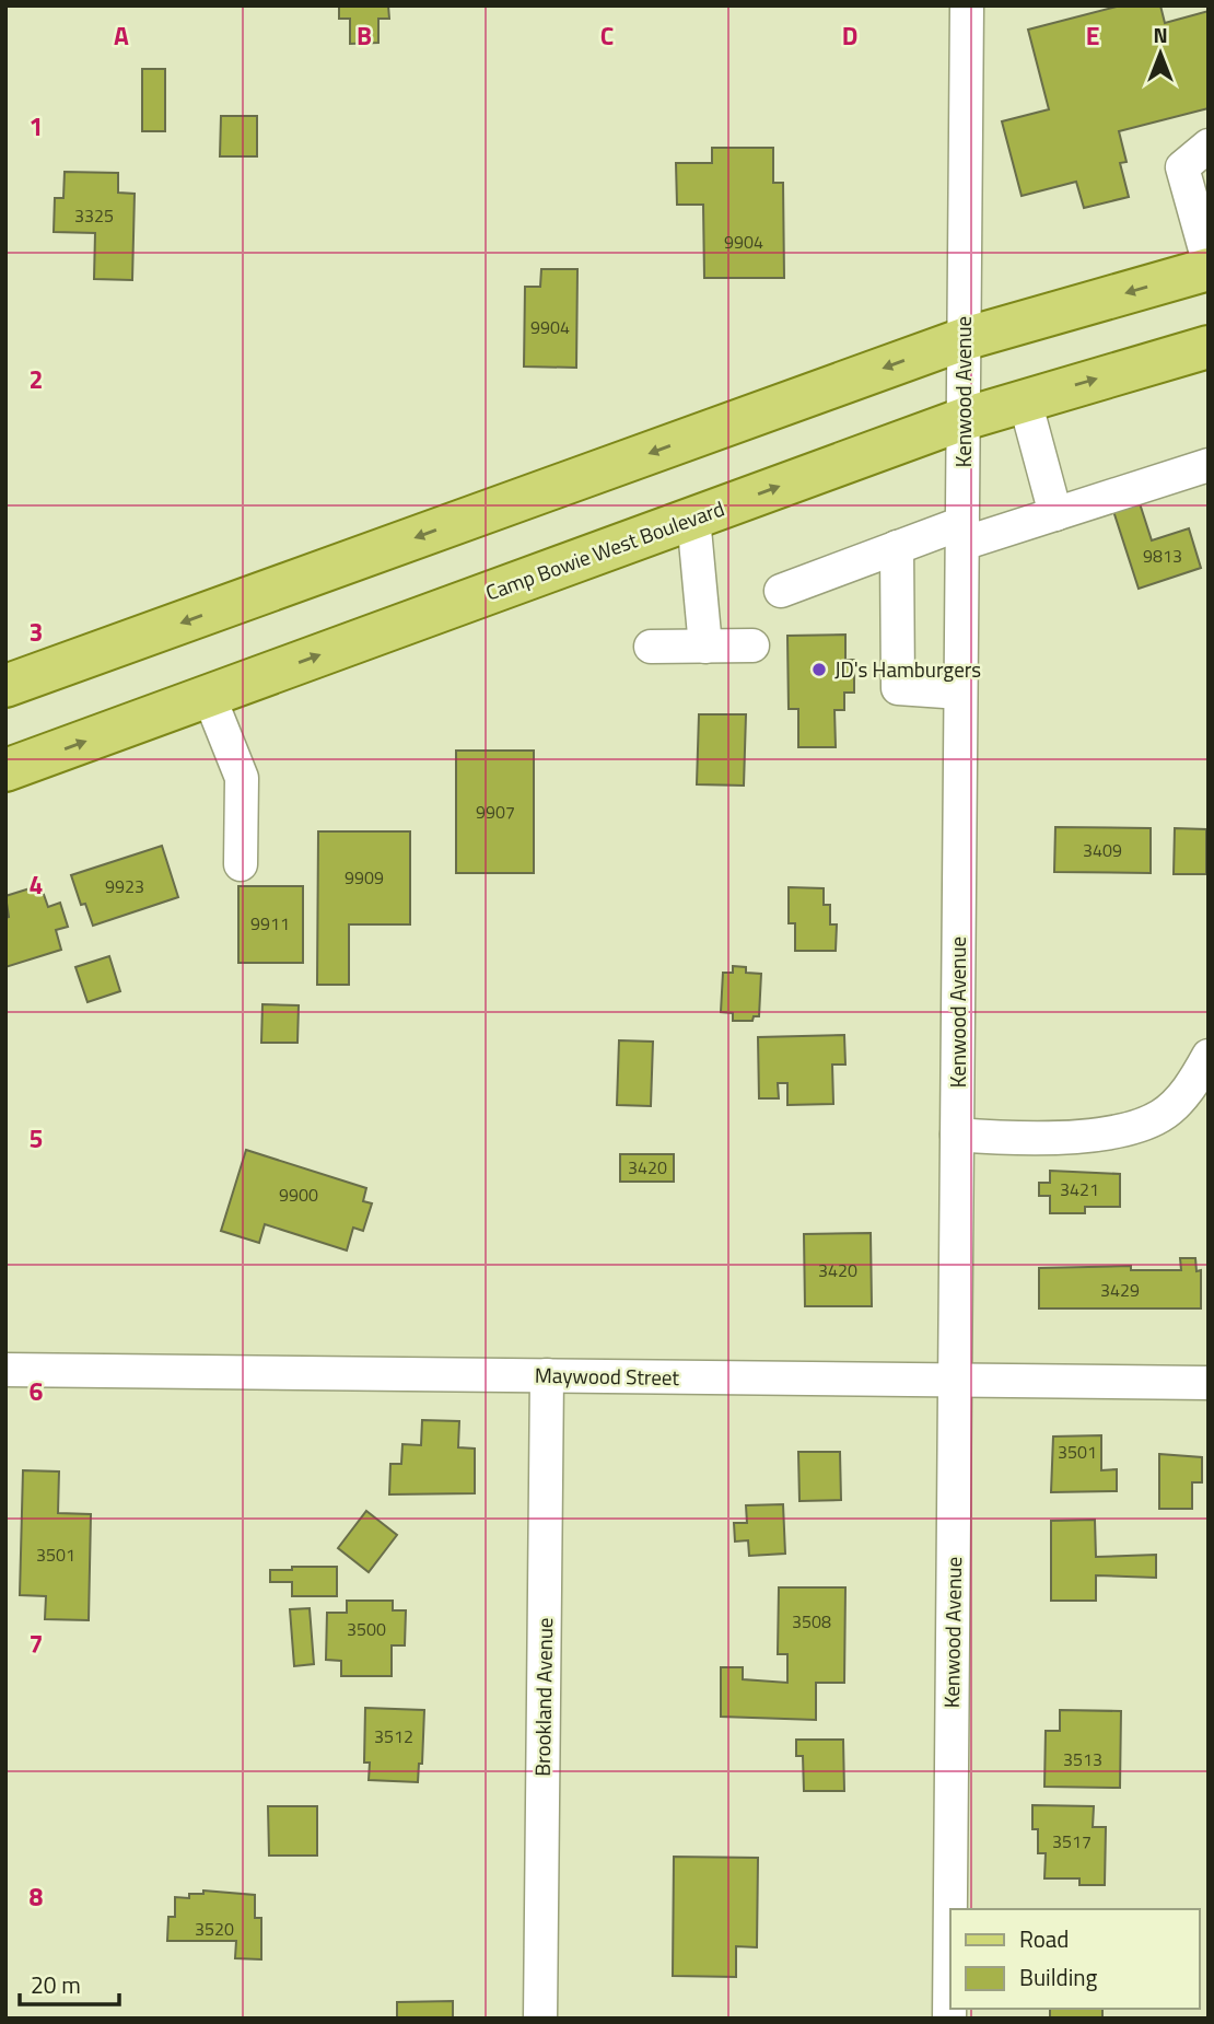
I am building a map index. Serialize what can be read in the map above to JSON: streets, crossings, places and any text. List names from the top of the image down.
{
  "streets": {
    "main road": ["Camp Bowie West Boulevard"],
    "street": ["Kenwood Avenue", "Maywood Street", "Brookland Avenue"]
  },
  "crossings": [
    ["Kenwood Avenue", "Camp Bowie West Boulevard"],
    ["Kenwood Avenue", "Maywood Street"],
    ["Maywood Street", "Brookland Avenue"]
  ],
  "places": ["JD's Hamburgers"],
  "house_numbers": [
    "3325",
    "9904",
    "9904",
    "9813",
    "9907",
    "3409",
    "9909",
    "9923",
    "9911",
    "3420",
    "3421",
    "9900",
    "3420",
    "3429",
    "3501",
    "3501",
    "3508",
    "3500",
    "3512",
    "3513",
    "3517",
    "3520"
  ],
  "legend": ["Road", "Building"],
  "scale_bar": "20 m",
  "north": "top",
  "grid": {
    "columns": [
      "A",
      "B",
      "C",
      "D",
      "E"
    ],
    "rows": [
      "1",
      "2",
      "3",
      "4",
      "5",
      "6",
      "7",
      "8"
    ]
  }
}
